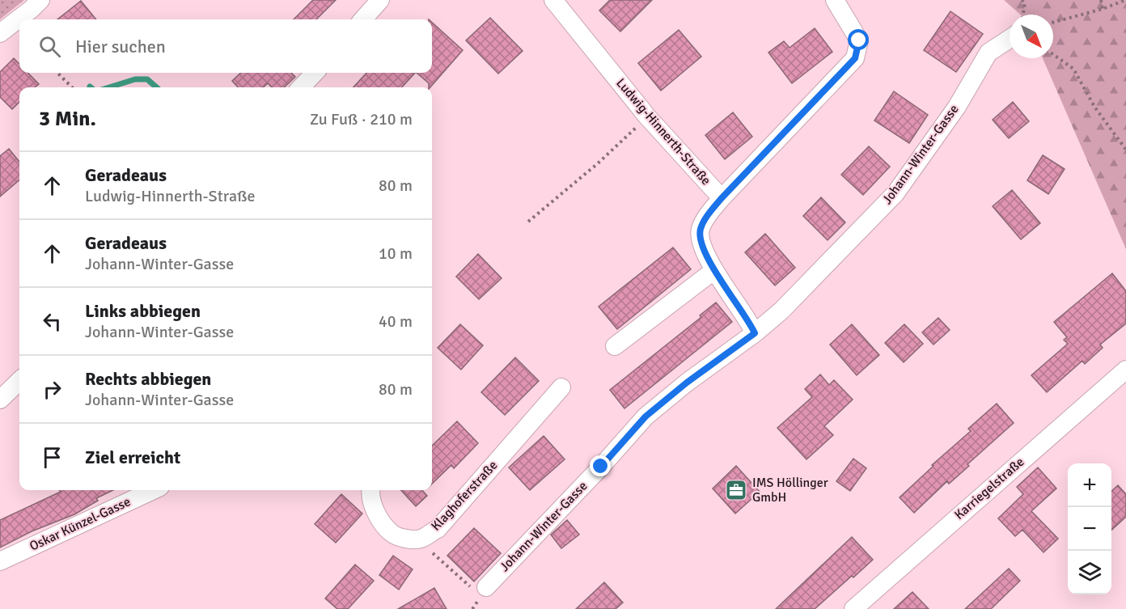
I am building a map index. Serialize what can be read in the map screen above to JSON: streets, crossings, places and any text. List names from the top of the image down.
{
  "streets": {
    "street": [
      "Ludwig-Hinnerth-Straße",
      "Johann-Winter-Gasse",
      "Karriegelstraße",
      "Klaghoferstraße",
      "Oskar Künzel-Gasse"
    ]
  },
  "places": {
    "office": ["IMS Höllinger GmbH"]
  },
  "north": "bottom right",
  "page": {
    "search": "Hier suchen",
    "heading": ["3 Min.", "Zu Fuß · 210 m"],
    "list": [
      ["Geradeaus", "Ludwig-Hinnerth-Straße", "80 m"],
      ["Geradeaus", "Johann-Winter-Gasse", "10 m"],
      ["Links abbiegen", "Johann-Winter-Gasse", "40 m"],
      ["Rechts abbiegen", "Johann-Winter-Gasse", "80 m"],
      "Ziel erreicht"
    ],
    "map_buttons": ["+", "−"]
  }
}
